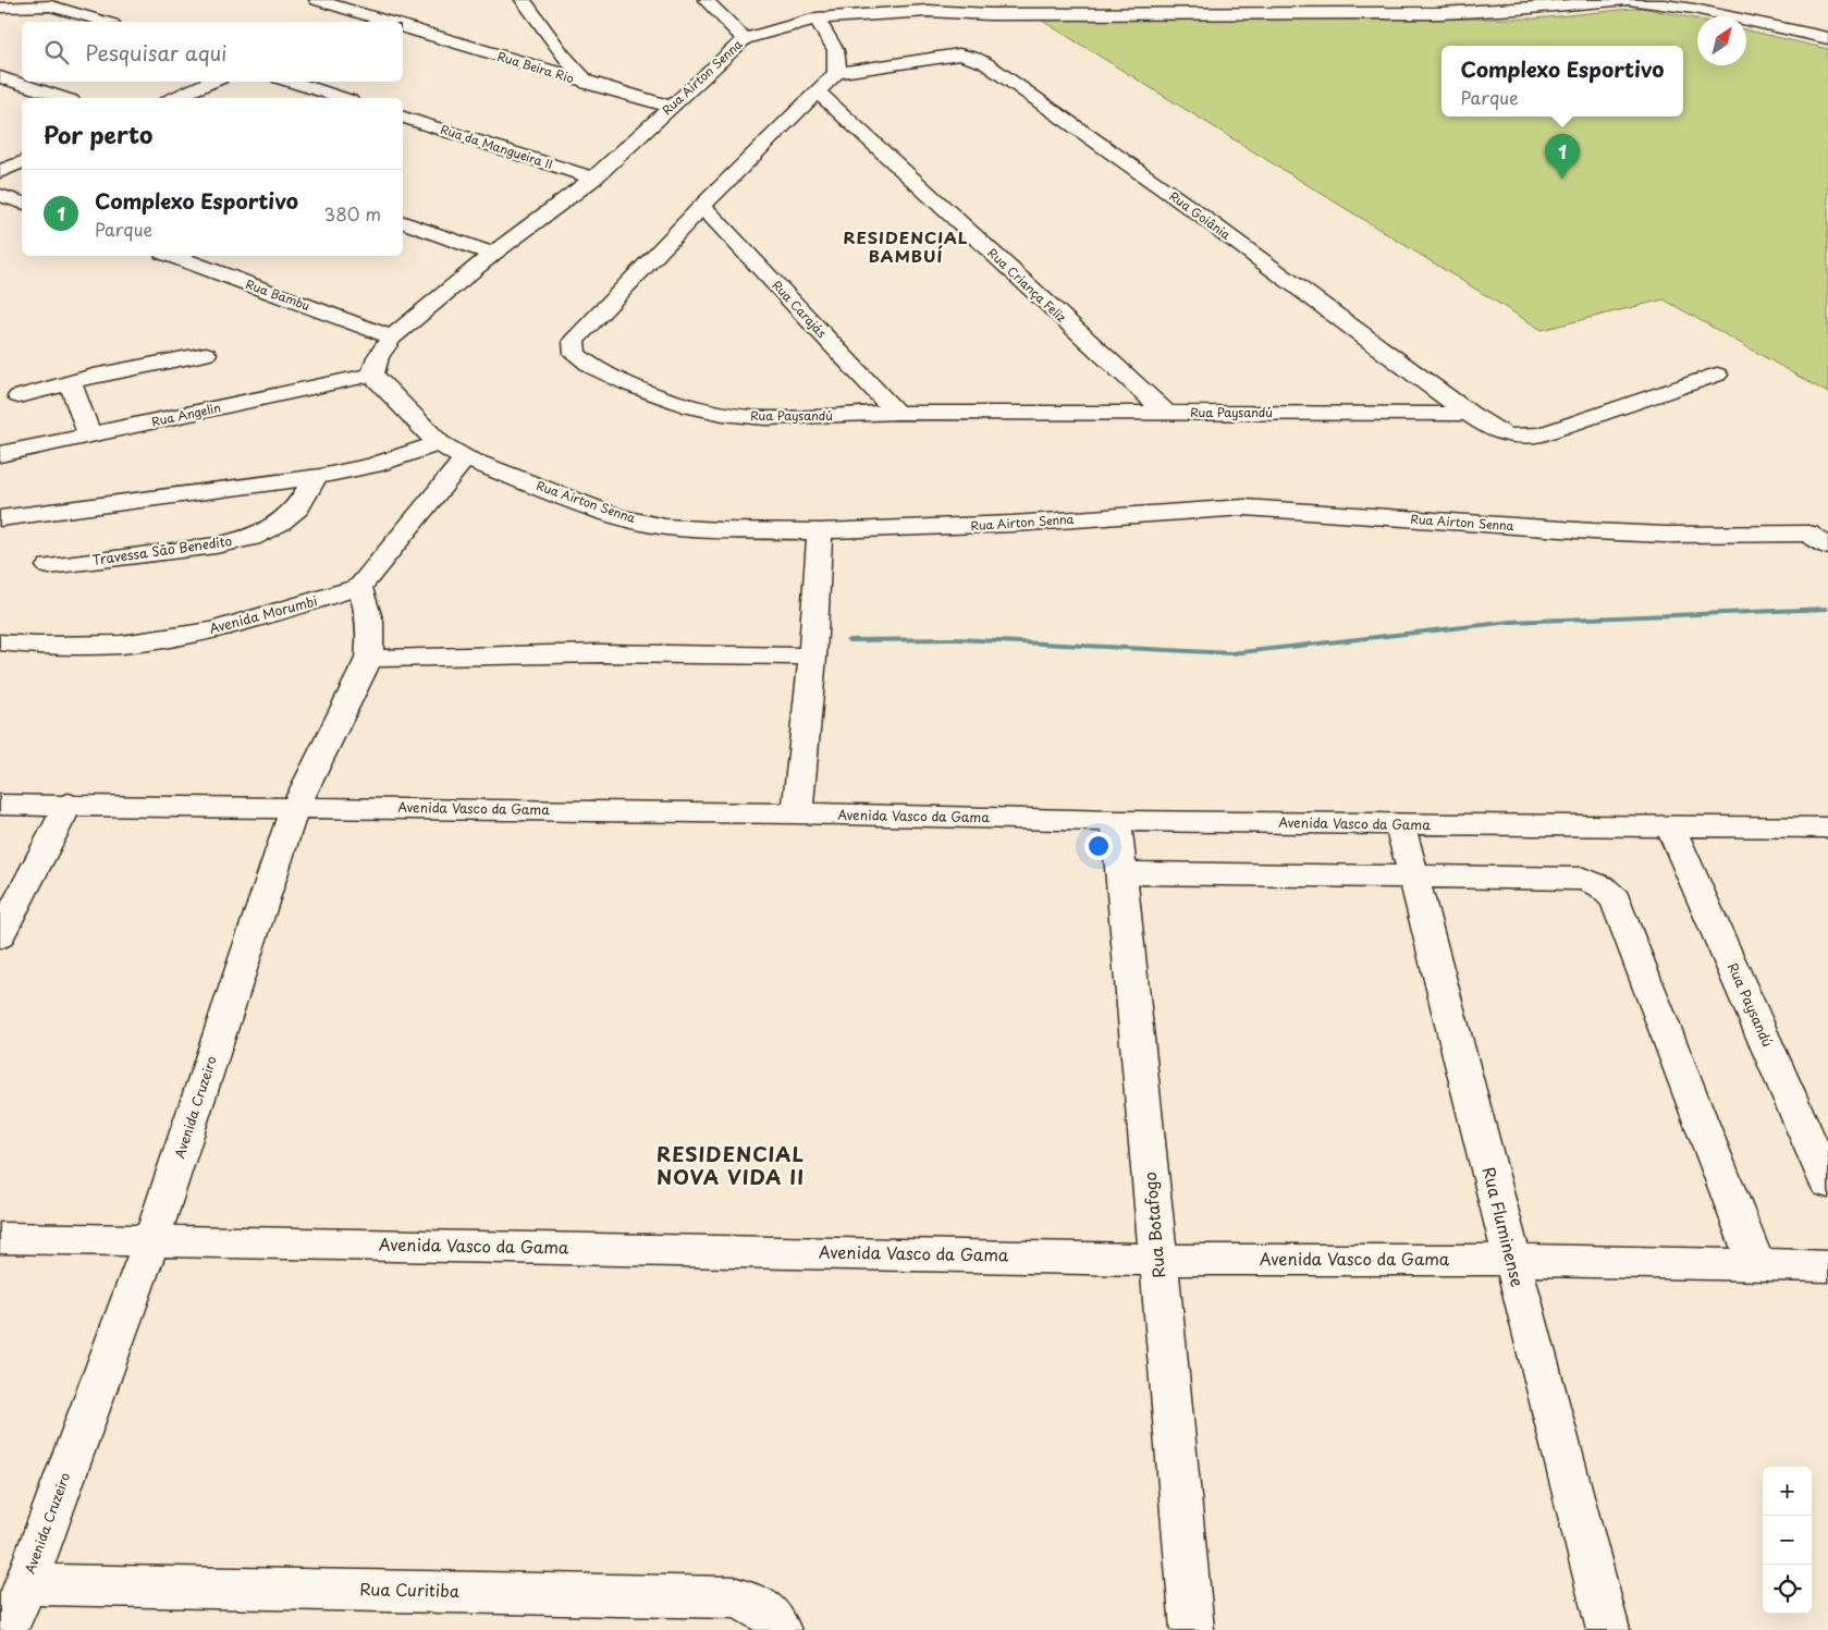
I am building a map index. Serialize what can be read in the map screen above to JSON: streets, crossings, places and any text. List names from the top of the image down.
{
  "streets": {
    "street": [
      "Rua Beira Rio",
      "Rua Airton Senna",
      "Rua da Mangueira II",
      "Rua Goiânia",
      "Rua Criança Feliz",
      "Rua Bambu",
      "Rua Carajás",
      "Rua Paysandú",
      "Rua Angelin",
      "Travessa São Benedito",
      "Avenida Morumbi",
      "Avenida Vasco da Gama",
      "Avenida Cruzeiro",
      "Rua Botafogo",
      "Rua Fluminense",
      "Rua Curitiba"
    ]
  },
  "crossings": [
    ["Rua Beira Rio", "Rua Airton Senna"],
    ["Rua Airton Senna", "Rua da Mangueira II"],
    ["Rua Airton Senna", "Rua Bambu"],
    ["Rua Airton Senna", "Rua Angelin"],
    ["Rua Goiânia", "Rua Paysandú"],
    ["Rua Criança Feliz", "Rua Paysandú"],
    ["Rua Carajás", "Rua Paysandú"],
    ["Rua Paysandú", "Avenida Vasco da Gama"],
    ["Avenida Morumbi", "Avenida Cruzeiro"],
    ["Avenida Vasco da Gama", "Avenida Cruzeiro"],
    ["Avenida Vasco da Gama", "Rua Botafogo"],
    ["Avenida Vasco da Gama", "Rua Fluminense"],
    ["Avenida Cruzeiro", "Rua Curitiba"]
  ],
  "districts": ["RESIDENCIAL BAMBUÍ", "RESIDENCIAL NOVA VIDA II"],
  "north": "top right",
  "page": {
    "search": "Pesquisar aqui",
    "popup": ["Complexo Esportivo", "Parque"],
    "heading": "Por perto",
    "pins": "1",
    "list": [
      {
        "mark": "1",
        "name": "Complexo Esportivo",
        "note": "Parque",
        "value": "380 m"
      }
    ],
    "map_buttons": ["+", "−"]
  }
}
